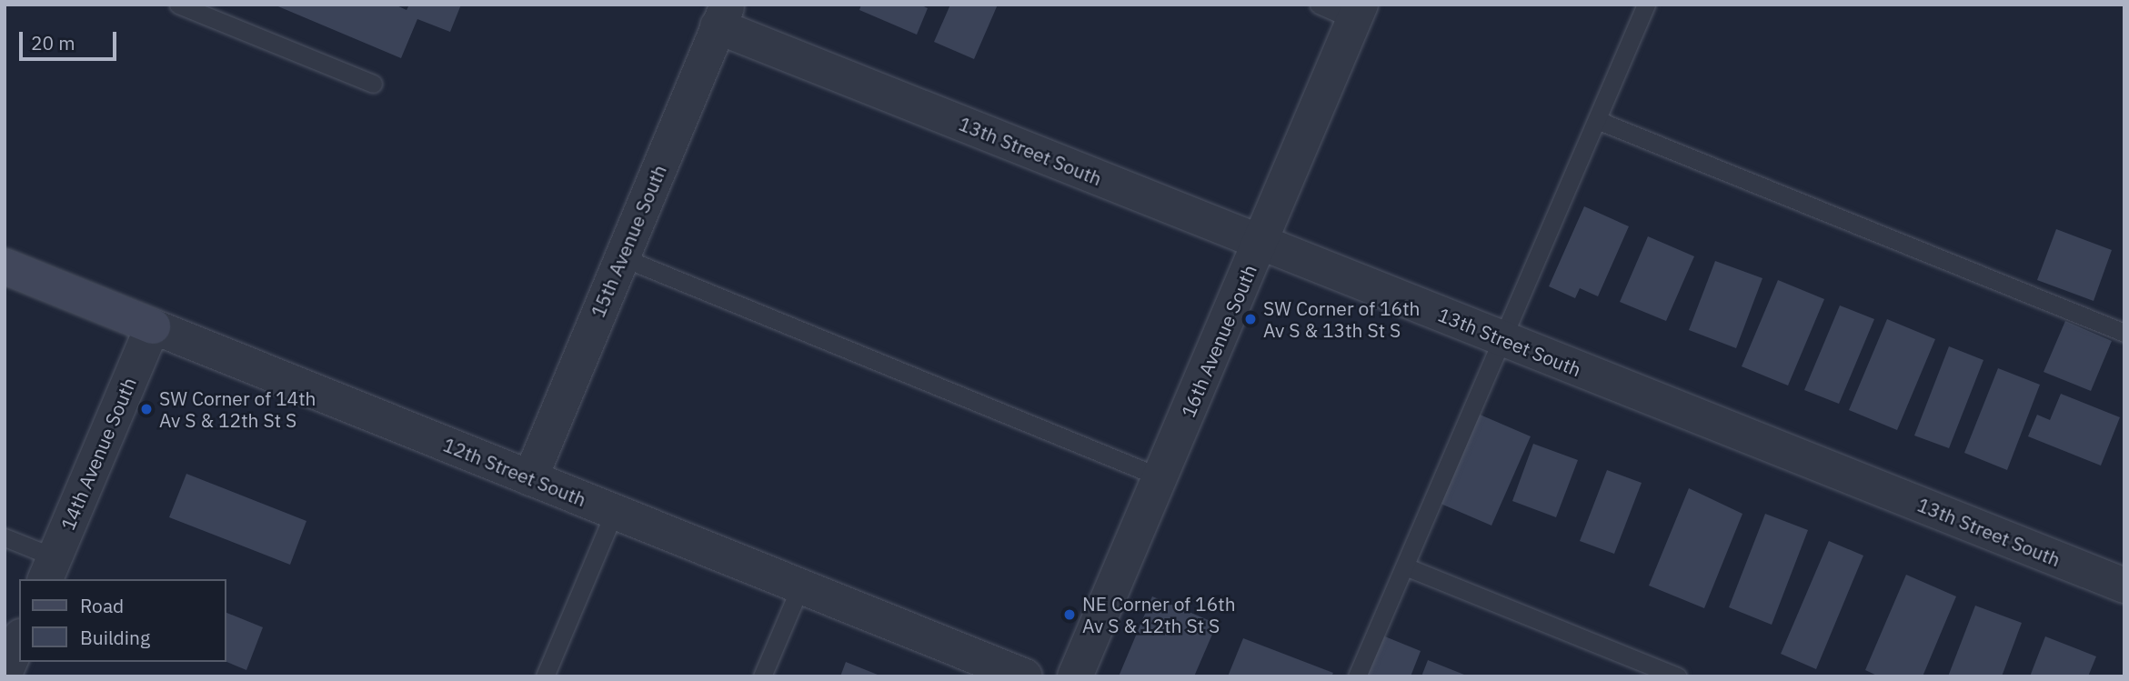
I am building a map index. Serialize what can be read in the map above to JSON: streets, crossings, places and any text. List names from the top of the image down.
{
  "streets": {
    "street": [
      "13th Street South",
      "15th Avenue South",
      "16th Avenue South",
      "14th Avenue South",
      "12th Street South"
    ]
  },
  "crossings": [
    ["13th Street South", "15th Avenue South"],
    ["13th Street South", "16th Avenue South"],
    ["15th Avenue South", "12th Street South"],
    ["14th Avenue South", "12th Street South"]
  ],
  "places": ["SW Corner of 16th Av S & 13th St S", "SW Corner of 14th Av S & 12th St S", "NE Corner of 16th Av S & 12th St S"],
  "legend": ["Road", "Building"],
  "scale_bar": "20 m"
}
